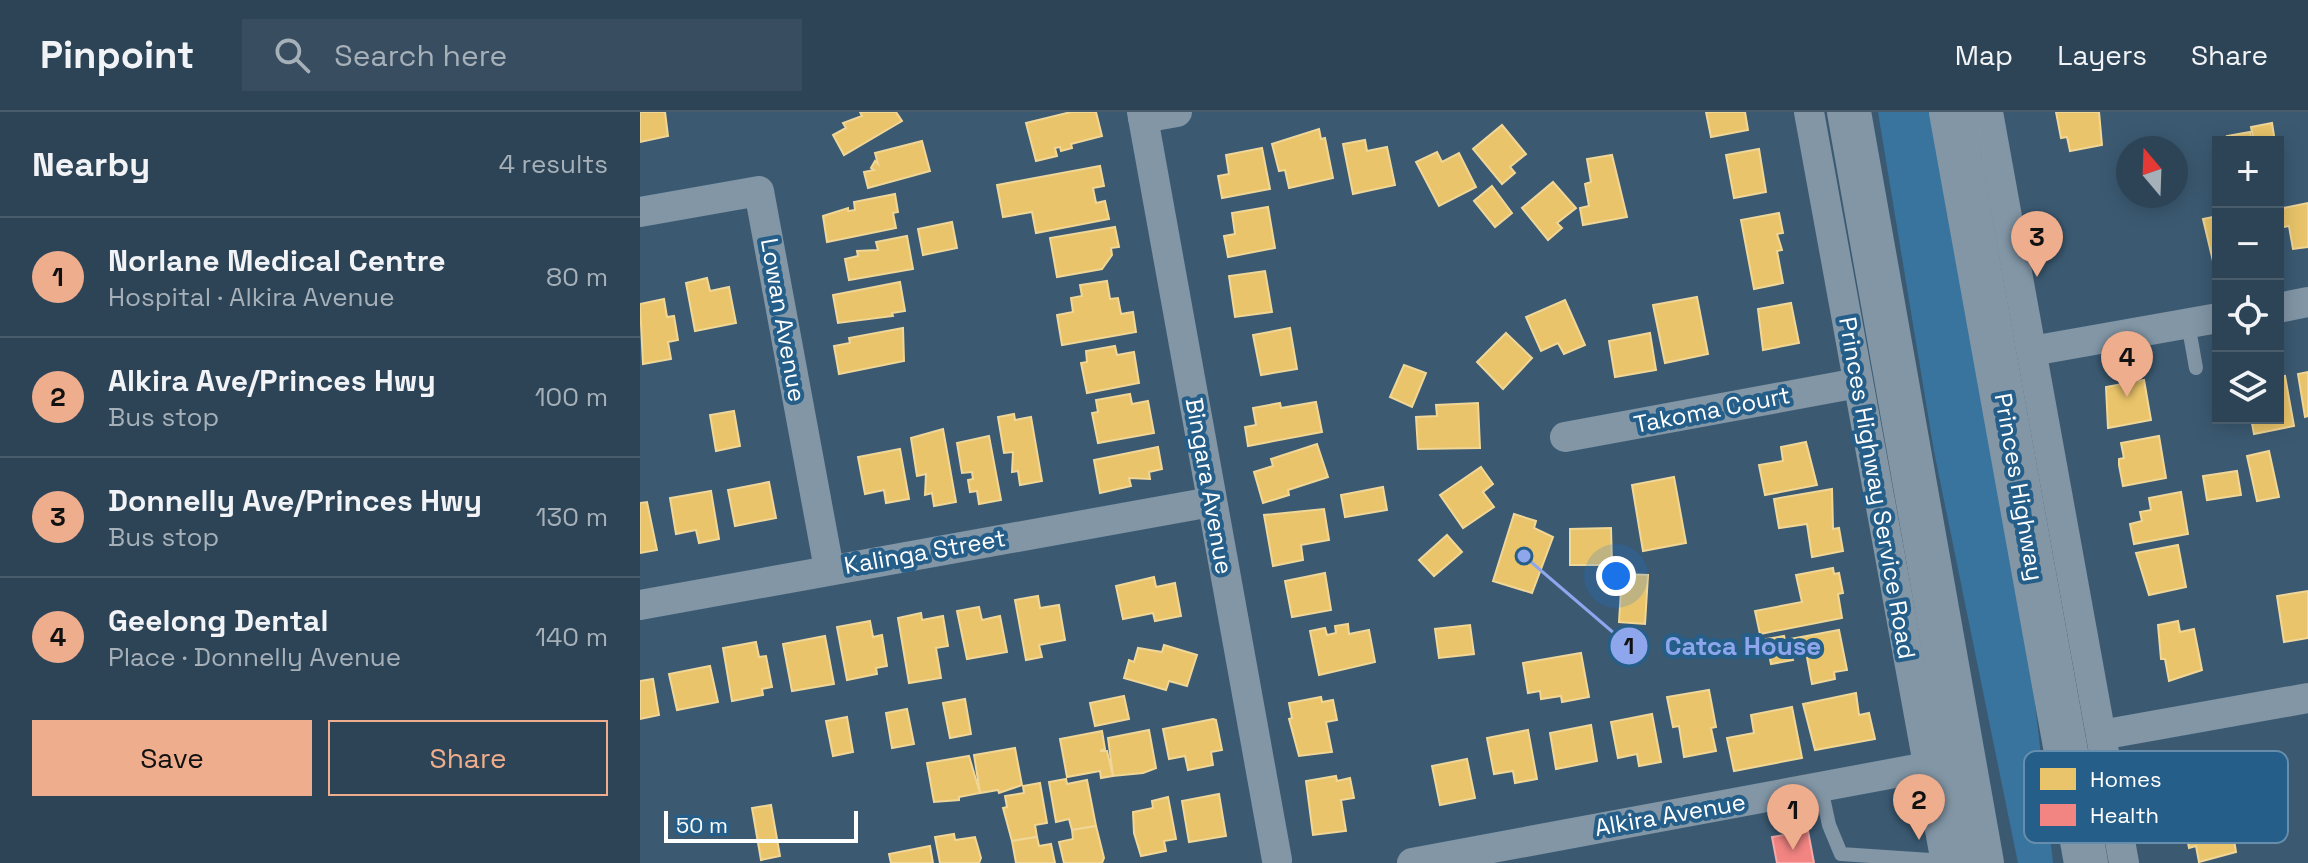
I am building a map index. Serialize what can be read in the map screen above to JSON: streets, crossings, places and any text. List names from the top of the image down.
{
  "streets": {
    "highway": ["Princes Highway"],
    "street": [
      "Lowan Avenue",
      "Takoma Court",
      "Bingara Avenue",
      "Princes Highway Service Road",
      "Kalinga Street",
      "Alkira Avenue"
    ]
  },
  "crossings": [
    ["Lowan Avenue", "Kalinga Street"],
    ["Takoma Court", "Princes Highway Service Road"],
    ["Bingara Avenue", "Kalinga Street"],
    ["Princes Highway Service Road", "Alkira Avenue"]
  ],
  "places": ["Catca House"],
  "legend": ["Homes", "Health"],
  "scale_bar": "50 m",
  "north": "top",
  "page": {
    "header": "Pinpoint",
    "search": "Search here",
    "nav": ["Map", "Layers", "Share"],
    "heading": ["Nearby", "4 results"],
    "map_buttons": ["+", "−"],
    "pins": [
      "3",
      "4",
      "2",
      "1"
    ],
    "list": [
      {
        "mark": "1",
        "name": "Norlane Medical Centre",
        "note": "Hospital · Alkira Avenue",
        "value": "80 m"
      },
      {
        "mark": "2",
        "name": "Alkira Ave/Princes Hwy",
        "note": "Bus stop",
        "value": "100 m"
      },
      {
        "mark": "3",
        "name": "Donnelly Ave/Princes Hwy",
        "note": "Bus stop",
        "value": "130 m"
      },
      {
        "mark": "4",
        "name": "Geelong Dental",
        "note": "Place · Donnelly Avenue",
        "value": "140 m"
      }
    ],
    "buttons": ["Save", "Share"],
    "scale": "50 m"
  }
}
